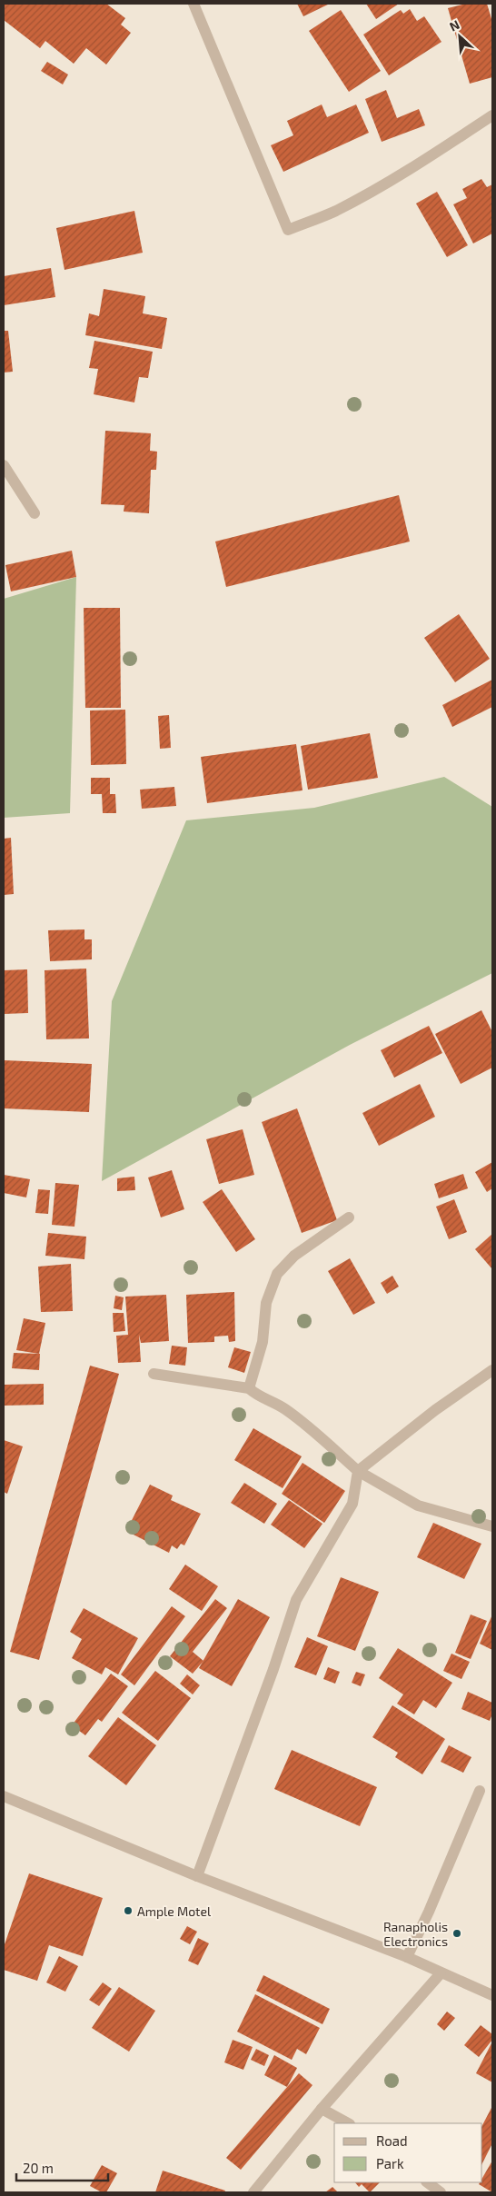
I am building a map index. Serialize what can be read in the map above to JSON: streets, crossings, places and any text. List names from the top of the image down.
{
  "places": ["Ample Motel", "Ranapholis Electronics"],
  "legend": ["Road", "Park"],
  "scale_bar": "20 m",
  "north": "top left"
}
